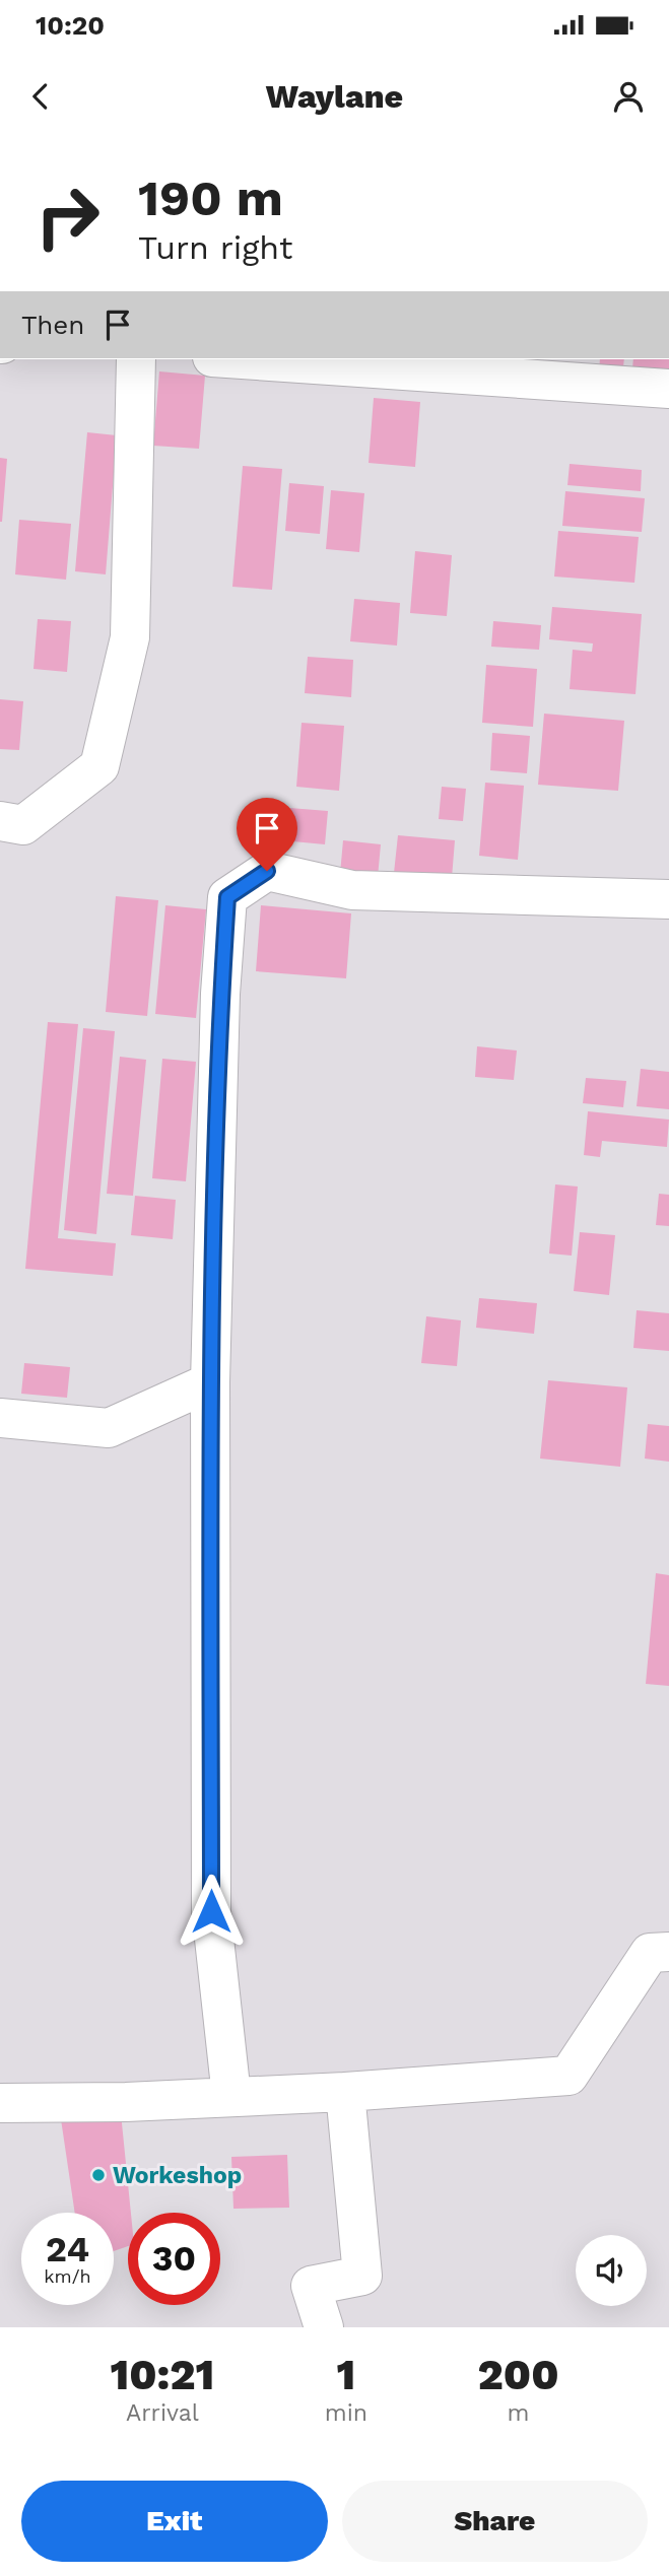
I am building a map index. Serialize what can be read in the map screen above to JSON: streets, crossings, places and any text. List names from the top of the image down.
{
  "places": ["Workeshop"],
  "page": {
    "status": "10:20",
    "header": "Waylane",
    "turn": ["190 m", "Turn right"],
    "then": "Then",
    "speed": "24 km/h",
    "limit": "30",
    "eta": [
      "10:21",
      "Arrival",
      "1",
      "min",
      "200",
      "m"
    ],
    "buttons": ["Exit", "Share"]
  }
}
